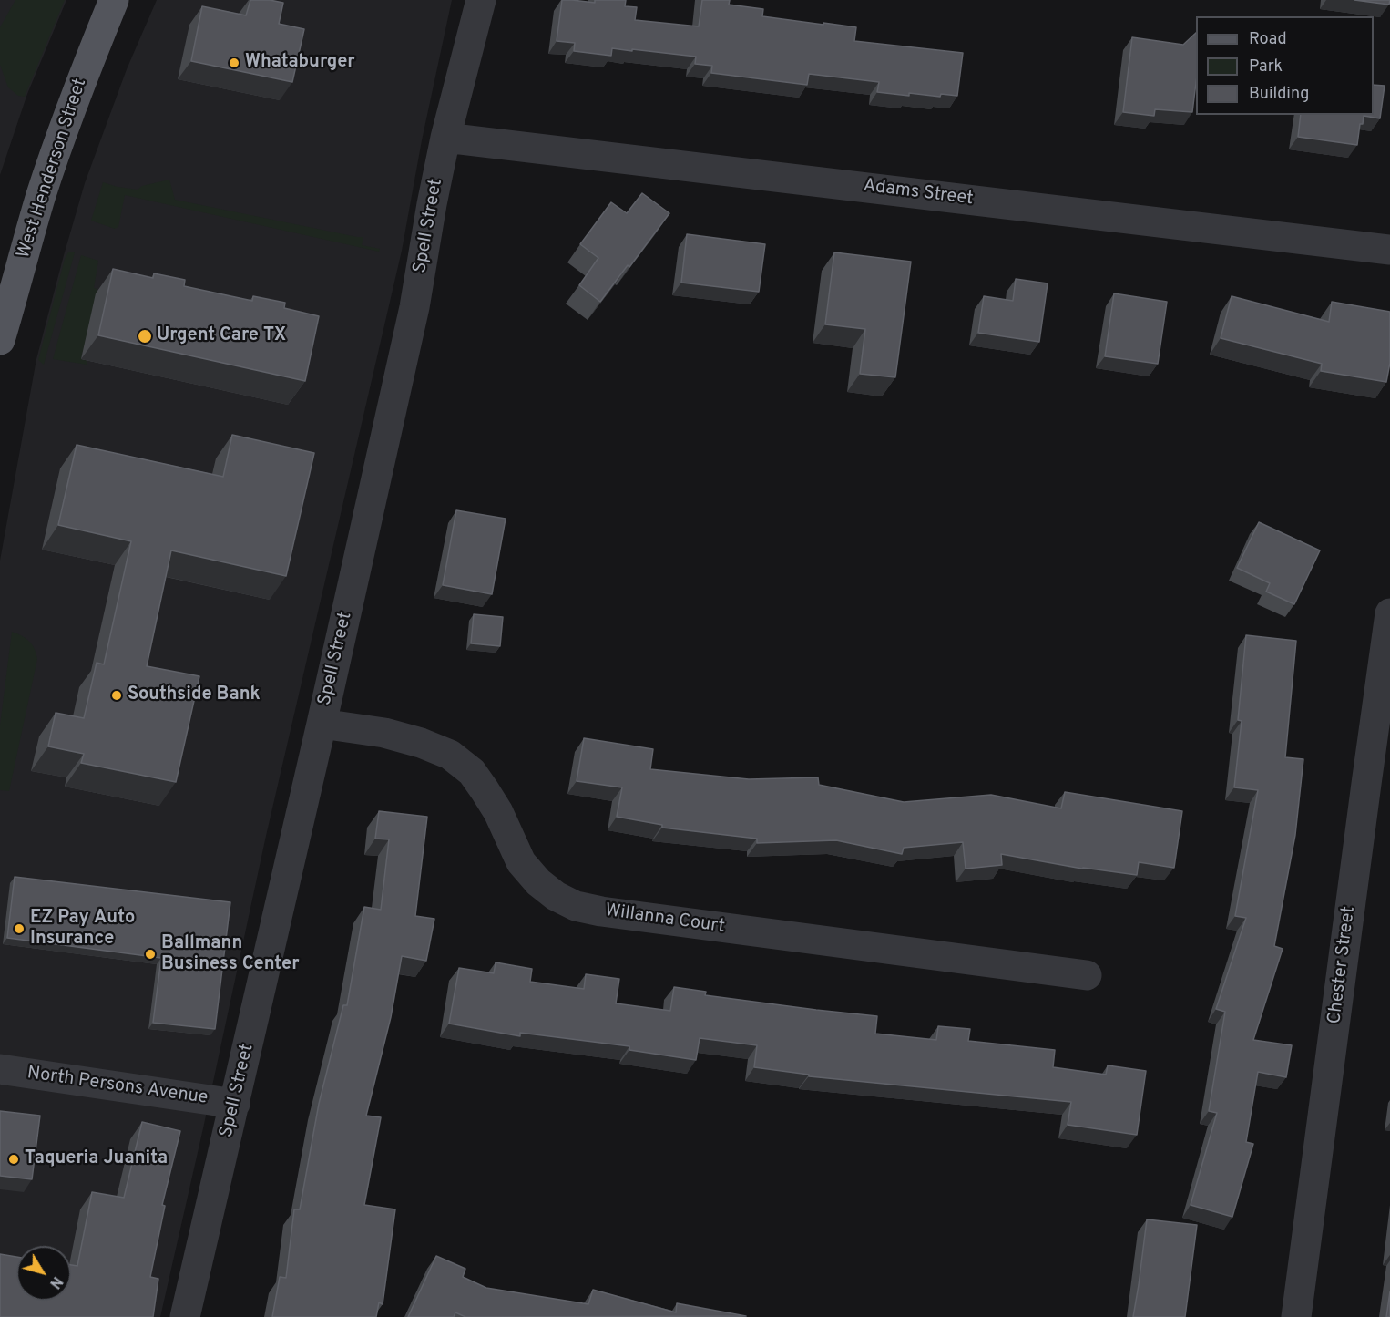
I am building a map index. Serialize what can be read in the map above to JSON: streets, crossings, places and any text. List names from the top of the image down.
{
  "streets": {
    "main road": ["West Henderson Street"],
    "street": [
      "Adams Street",
      "Spell Street",
      "Willanna Court",
      "Chester Street",
      "North Persons Avenue"
    ]
  },
  "crossings": [
    ["Adams Street", "Spell Street"],
    ["Spell Street", "Willanna Court"],
    ["Spell Street", "North Persons Avenue"]
  ],
  "places": [
    "Whataburger",
    "Urgent Care TX",
    "Southside Bank",
    "EZ Pay Auto Insurance",
    "Ballmann Business Center",
    "Taqueria Juanita"
  ],
  "legend": ["Road", "Park", "Building"],
  "north": "bottom right"
}
